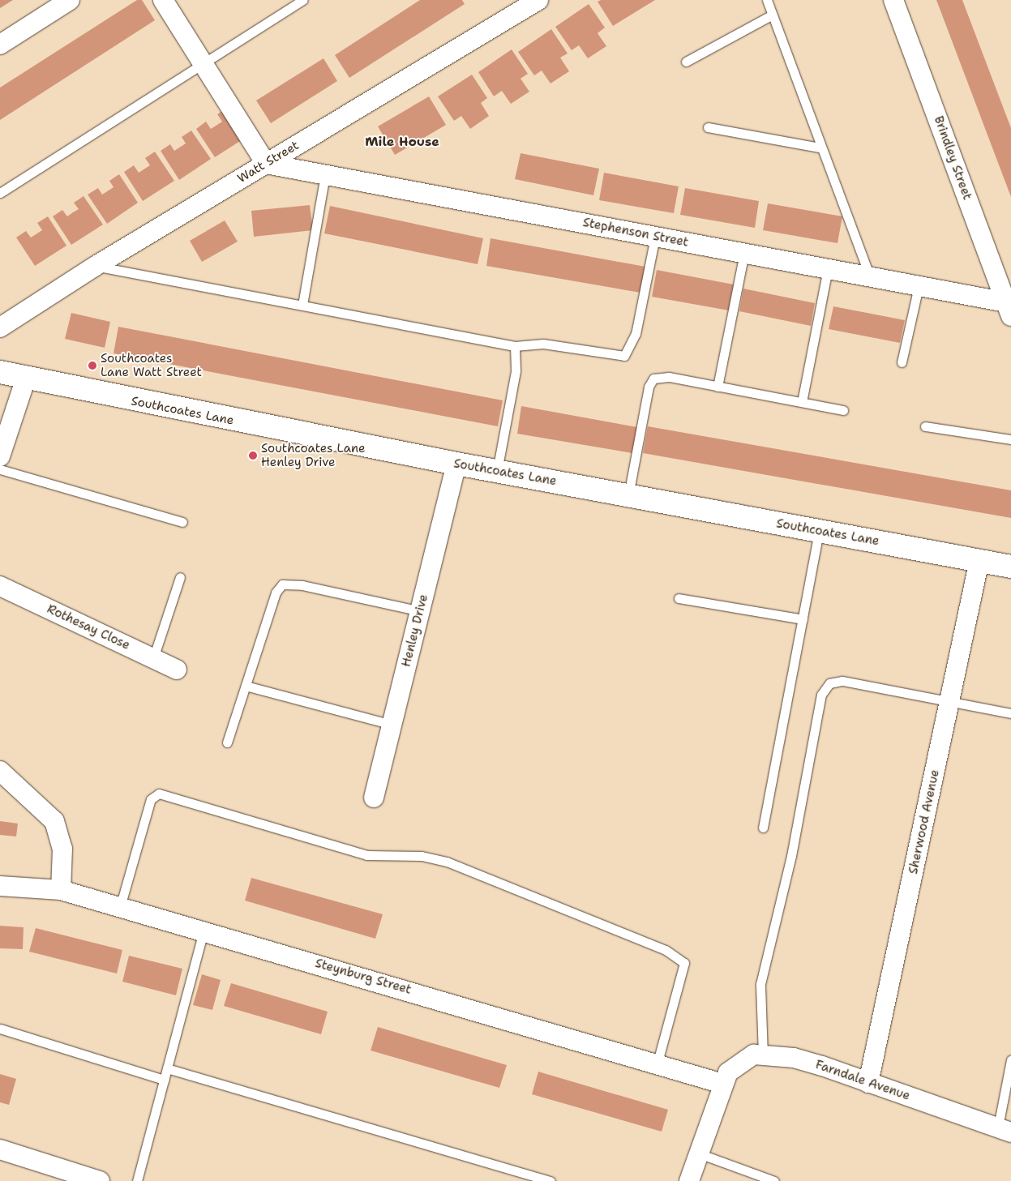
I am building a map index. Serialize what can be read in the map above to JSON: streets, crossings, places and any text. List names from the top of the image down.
{
  "streets": {
    "street": [
      "Brindley Street",
      "Watt Street",
      "Stephenson Street",
      "Southcoates Lane",
      "Rothesay Close",
      "Henley Drive",
      "Sherwood Avenue",
      "Steynburg Street",
      "Farndale Avenue"
    ]
  },
  "crossings": [
    ["Brindley Street", "Stephenson Street"],
    ["Watt Street", "Stephenson Street"],
    ["Southcoates Lane", "Henley Drive"],
    ["Southcoates Lane", "Sherwood Avenue"],
    ["Sherwood Avenue", "Farndale Avenue"],
    ["Steynburg Street", "Farndale Avenue"]
  ],
  "districts": ["Mile House"],
  "places": ["Southcoates Lane Watt Street", "Southcoates Lane Henley Drive"]
}
